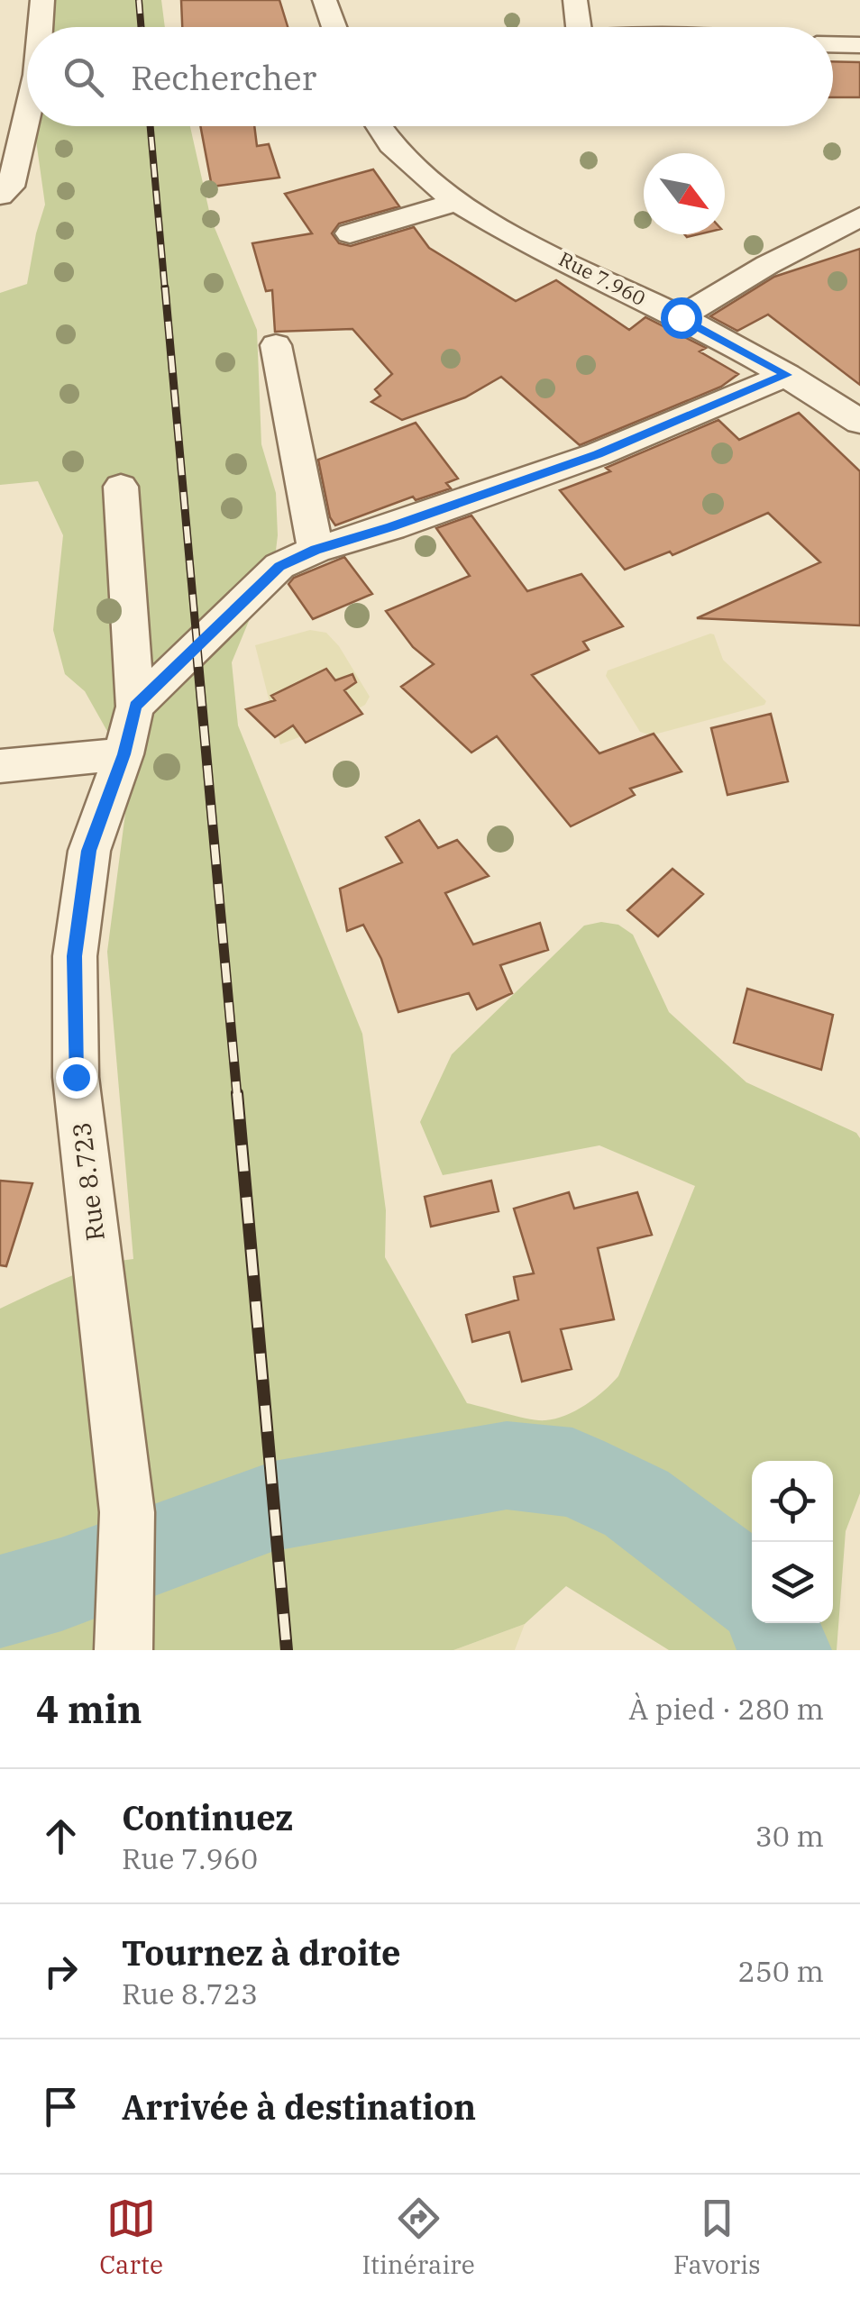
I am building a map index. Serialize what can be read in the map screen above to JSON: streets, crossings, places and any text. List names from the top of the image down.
{
  "streets": {
    "street": ["Rue 7.960", "Rue 8.723"]
  },
  "north": "bottom right",
  "page": {
    "search": "Rechercher",
    "heading": ["4 min", "À pied · 280 m"],
    "list": [
      ["Continuez", "Rue 7.960", "30 m"],
      ["Tournez à droite", "Rue 8.723", "250 m"],
      "Arrivée à destination"
    ],
    "nav": ["Carte", "Itinéraire", "Favoris"]
  }
}
